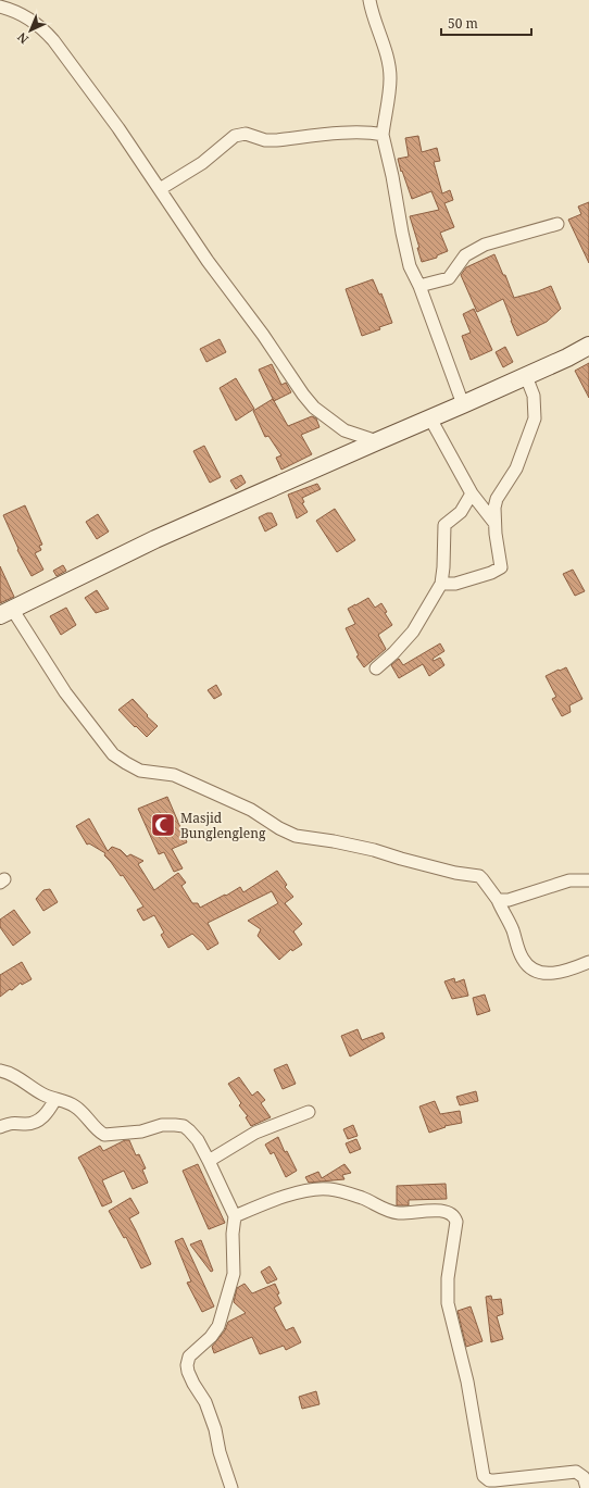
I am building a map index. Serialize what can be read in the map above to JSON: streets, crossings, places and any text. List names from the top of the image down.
{
  "places": {
    "mosque": ["Masjid Bunglengleng"]
  },
  "scale_bar": "50 m",
  "north": "bottom left"
}
